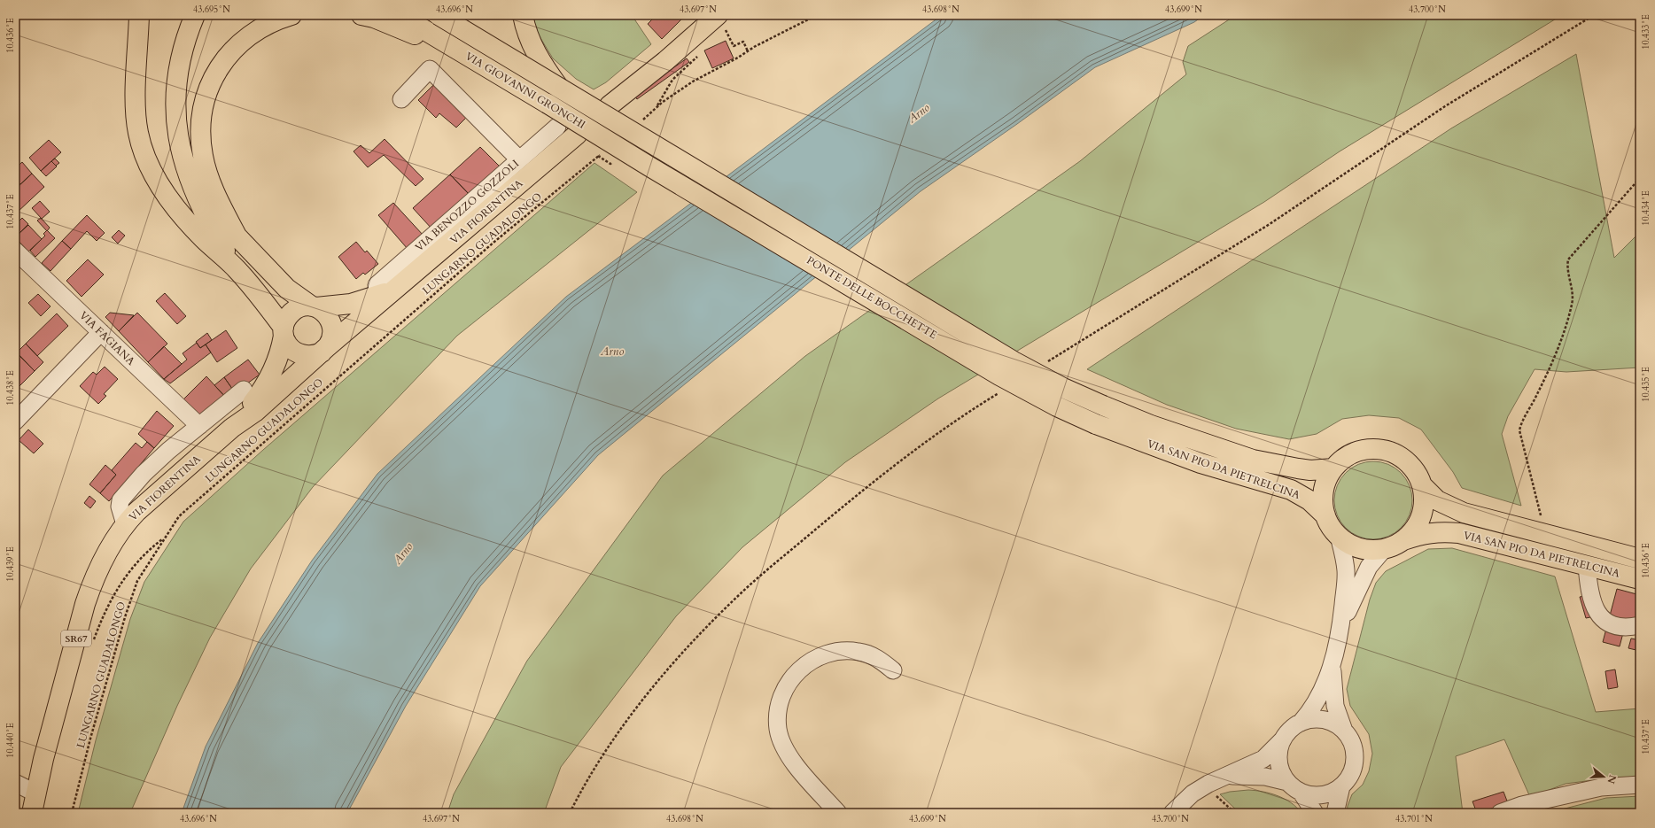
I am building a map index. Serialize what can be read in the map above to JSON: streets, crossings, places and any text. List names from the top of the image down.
{
  "streets": {
    "main road": [
      "VIA GIOVANNI GRONCHI",
      "VIA FIORENTINA",
      "PONTE DELLE BOCCHETTE",
      "VIA SAN PIO DA PIETRELCINA",
      "SR67"
    ],
    "street": ["VIA BENOZZO GOZZOLI", "VIA FAGIANA"],
    "path": ["LUNGARNO GUADALONGO"]
  },
  "crossings": [
    ["VIA GIOVANNI GRONCHI", "PONTE DELLE BOCCHETTE"],
    ["PONTE DELLE BOCCHETTE", "VIA SAN PIO DA PIETRELCINA"]
  ],
  "water": ["Arno"],
  "north": "right",
  "coordinates": [
    "43.695°N",
    "43.696°N",
    "43.697°N",
    "43.698°N",
    "43.699°N",
    "43.700°N",
    "10.433°E",
    "10.436°E",
    "10.434°E",
    "10.437°E",
    "10.435°E",
    "10.438°E",
    "10.439°E",
    "10.440°E",
    "43.701°N"
  ]
}
